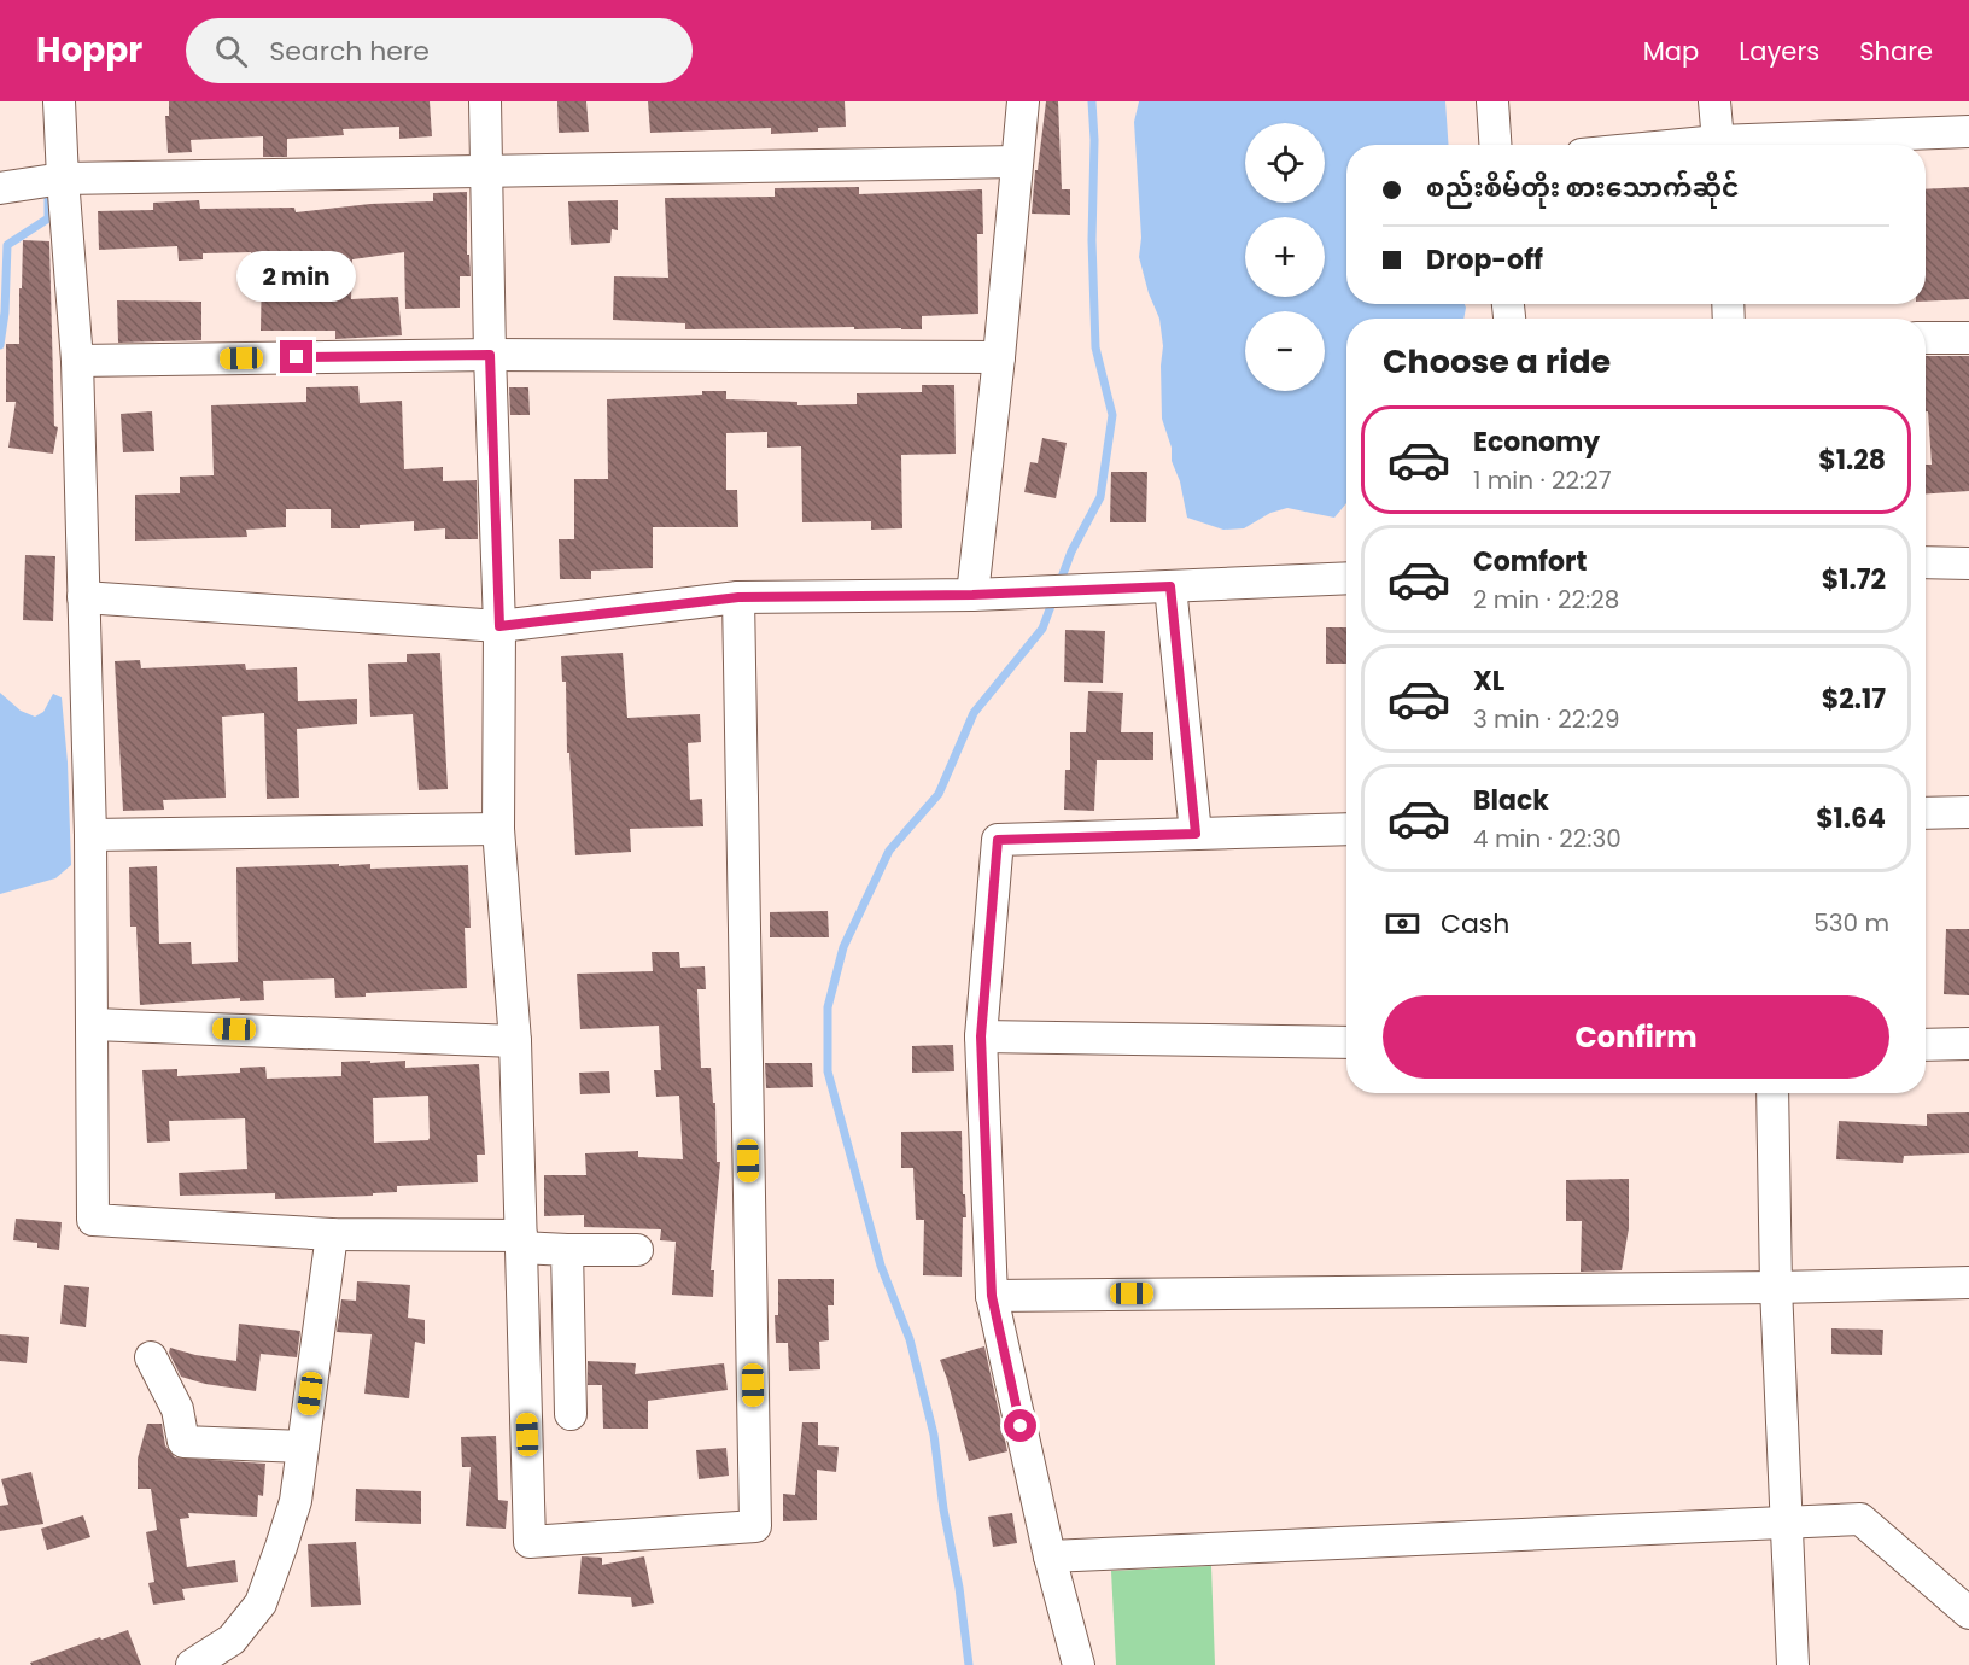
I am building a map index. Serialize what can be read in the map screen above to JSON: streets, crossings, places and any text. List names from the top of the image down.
{
  "page": {
    "header": "Hoppr",
    "search": "Search here",
    "nav": ["Map", "Layers", "Share"],
    "map_buttons": ["+", "−"],
    "banner": ["စည်းစိမ်တိုး စားသောက်ဆိုင်", "Drop-off"],
    "bubble": "2 min",
    "heading": "Choose a ride",
    "list": [
      {
        "name": "Economy",
        "note": "1 min · 22:27",
        "value": "$1.28"
      },
      {
        "name": "Comfort",
        "note": "2 min · 22:28",
        "value": "$1.72"
      },
      {
        "name": "XL",
        "note": "3 min · 22:29",
        "value": "$2.17"
      },
      {
        "name": "Black",
        "note": "4 min · 22:30",
        "value": "$1.64"
      }
    ],
    "pay": ["Cash", "530 m"],
    "buttons": "Confirm"
  }
}
